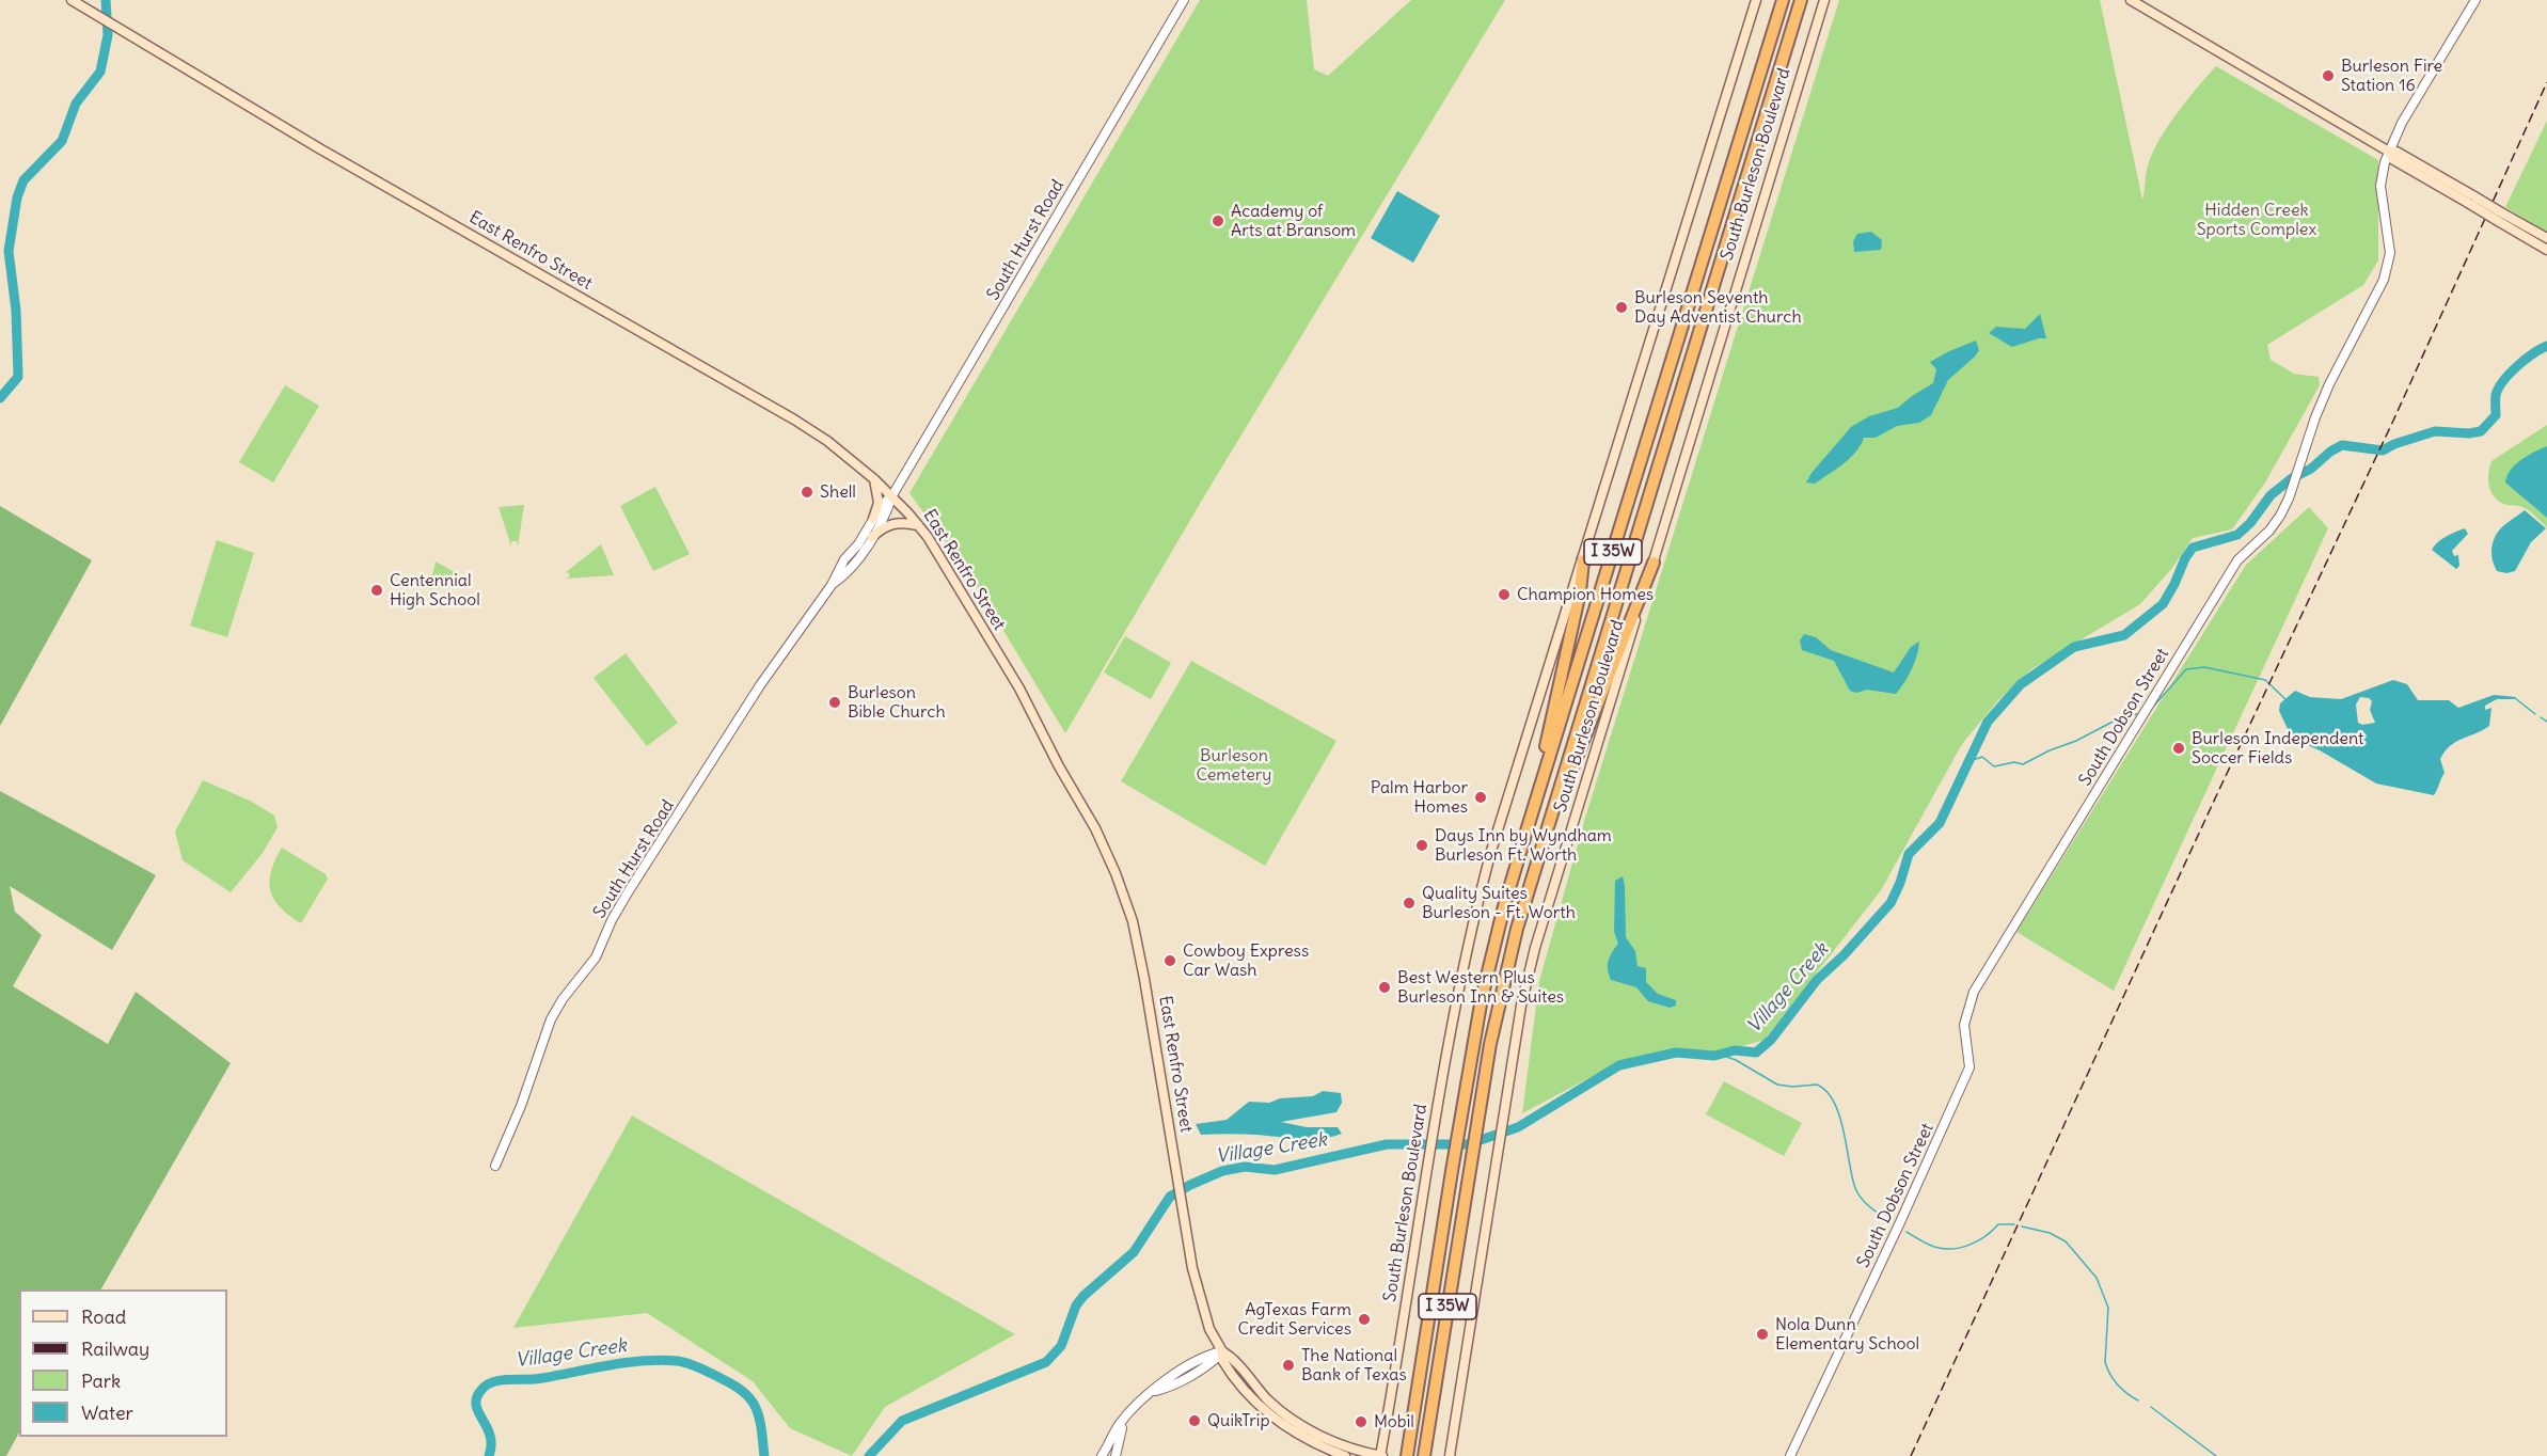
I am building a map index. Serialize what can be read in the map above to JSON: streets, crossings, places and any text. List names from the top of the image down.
{
  "streets": {
    "highway": ["I 35W"],
    "main road": ["South Burleson Boulevard", "East Renfro Street"],
    "street": ["South Hurst Road", "South Dobson Street"]
  },
  "crossings": [
    ["South Burleson Boulevard", "East Renfro Street"],
    ["South Hurst Road", "East Renfro Street"]
  ],
  "water": ["Village Creek"],
  "parks": ["Hidden Creek Sports Complex", "Burleson Cemetery"],
  "places": [
    "Burleson Fire Station 16",
    "Academy of Arts at Bransom",
    "Burleson Seventh Day Adventist Church",
    "Shell",
    "Centennial High School",
    "Champion Homes",
    "Burleson Bible Church",
    "Burleson Independent Soccer Fields",
    "Palm Harbor Homes",
    "Days Inn by Wyndham Burleson Ft. Worth",
    "Quality Suites Burleson - Ft. Worth",
    "Cowboy Express Car Wash",
    "Best Western Plus Burleson Inn & Suites",
    "AgTexas Farm Credit Services",
    "Nola Dunn Elementary School",
    "The National Bank of Texas",
    "QuikTrip",
    "Mobil"
  ],
  "legend": [
    "Road",
    "Railway",
    "Park",
    "Water"
  ]
}
